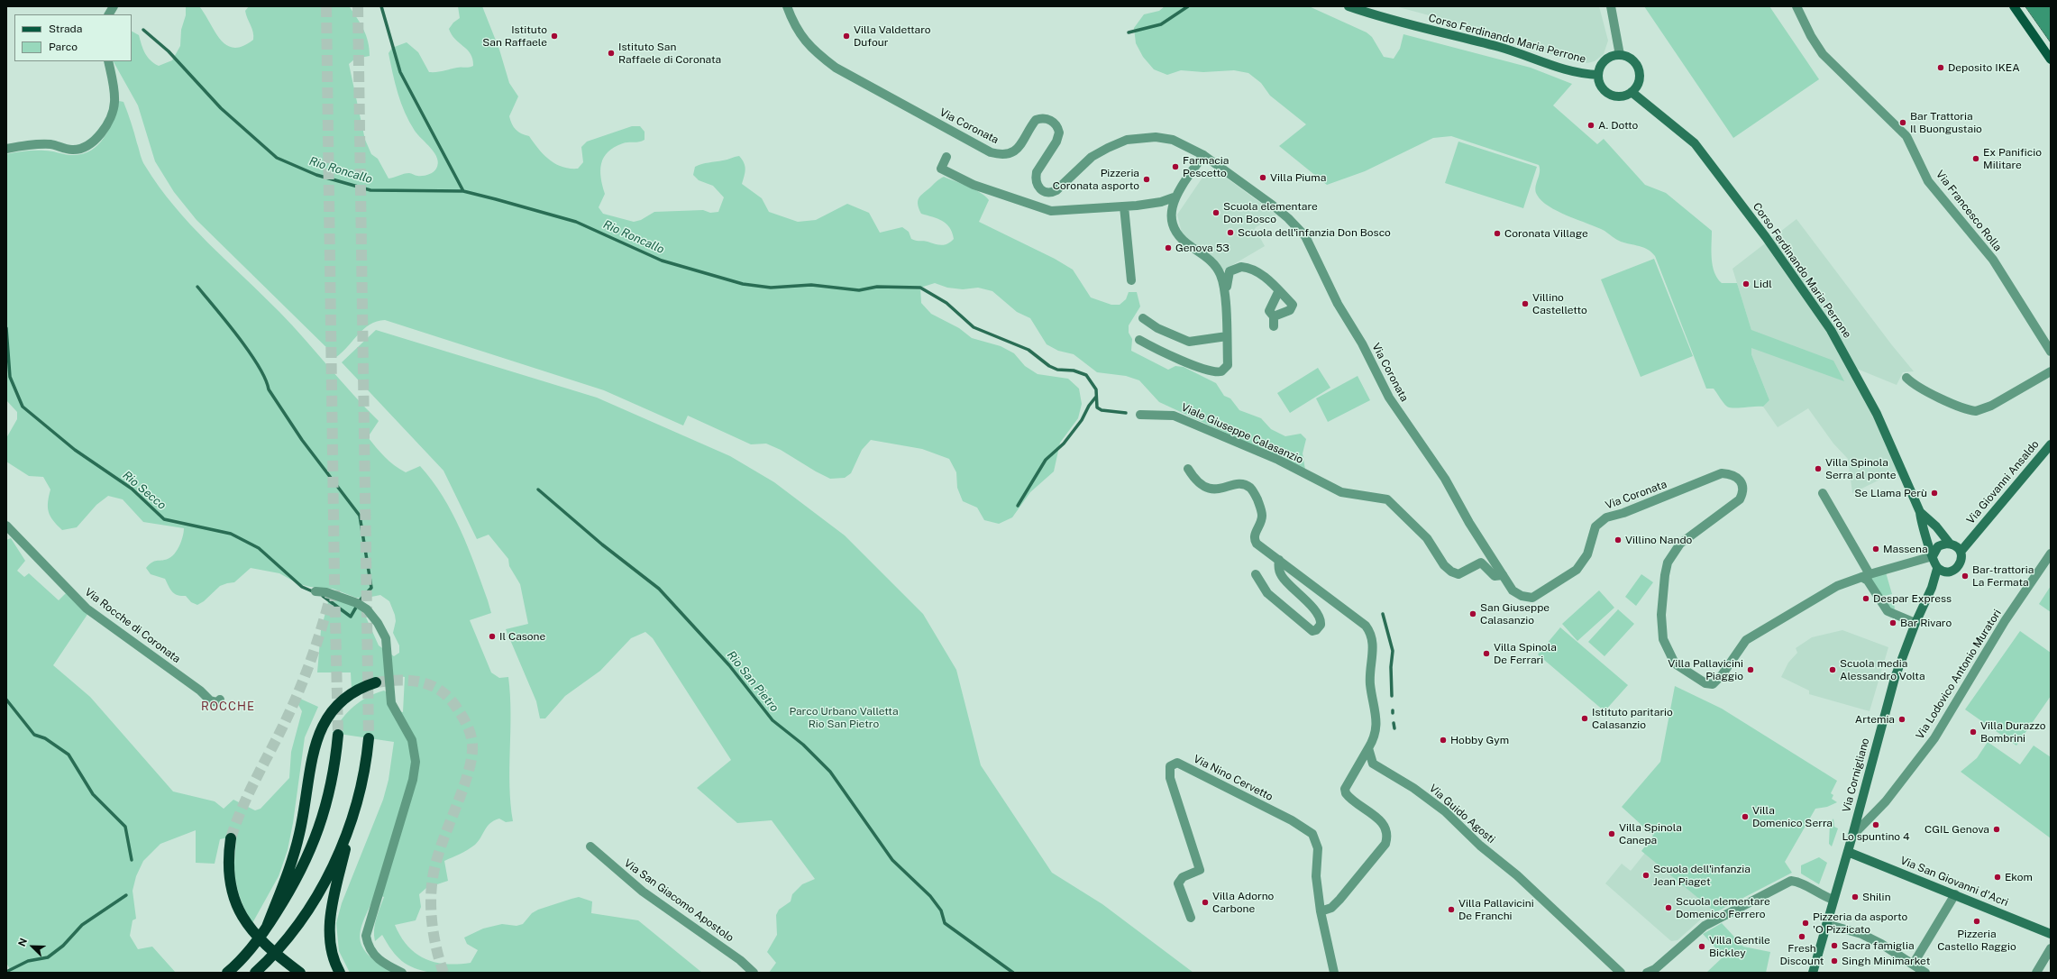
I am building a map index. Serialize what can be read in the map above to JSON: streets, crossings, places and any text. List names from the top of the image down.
{
  "streets": {
    "main road": [
      "Corso Ferdinando Maria Perrone",
      "Via Giovanni Ansaldo",
      "Via Cornigliano",
      "Via San Giovanni d'Acri"
    ],
    "street": [
      "Via Coronata",
      "Via Francesco Rolla",
      "Viale Giuseppe Calasanzio",
      "Via Rocche di Coronata",
      "Via Lodovico Antonio Muratori",
      "Via Nino Cervetto",
      "Via Guido Agosti",
      "Via San Giacomo Apostolo"
    ]
  },
  "crossings": [
    ["Corso Ferdinando Maria Perrone", "Via Giovanni Ansaldo"],
    ["Corso Ferdinando Maria Perrone", "Via Cornigliano"],
    ["Via Coronata", "Viale Giuseppe Calasanzio"],
    ["Via Giovanni Ansaldo", "Via Cornigliano"],
    ["Via Lodovico Antonio Muratori", "Via Cornigliano"],
    ["Via Cornigliano", "Via San Giovanni d'Acri"]
  ],
  "districts": ["ROCCHE"],
  "water": ["Rio Roncallo", "Rio Secco", "Rio San Pietro"],
  "parks": ["Parco Urbano Valletta Rio San Pietro"],
  "places": [
    "Istituto San Raffaele",
    "Villa Valdettaro Dufour",
    "Istituto San Raffaele di Coronata",
    "Deposito IKEA",
    "Bar Trattoria Il Buongustaio",
    "A. Dotto",
    "Ex Panificio Militare",
    "Farmacia Pescetto",
    "Villa Piuma",
    "Pizzeria Coronata asporto",
    "Scuola elementare Don Bosco",
    "Scuola dell'infanzia Don Bosco",
    "Coronata Village",
    "Genova 53",
    "Lidl",
    "Villino Castelletto",
    "Villa Spinola Serra al ponte",
    "Se Llama Perù",
    "Villino Nando",
    "Massena",
    "Bar-trattoria La Fermata",
    "Despar Express",
    "San Giuseppe Calasanzio",
    "Bar Rivaro",
    "Il Casone",
    "Villa Spinola De Ferrari",
    "Villa Pallavicini Piaggio",
    "Scuola media Alessandro Volta",
    "Istituto paritario Calasanzio",
    "Artemia",
    "Villa Durazzo Bombrini",
    "Hobby Gym",
    "Villa Domenico Serra",
    "Lo spuntino 4",
    "CGIL Genova",
    "Villa Spinola Canepa",
    "Scuola dell'infanzia Jean Piaget",
    "Ekom",
    "Shilin",
    "Villa Adorno Carbone",
    "Scuola elementare Domenico Ferrero",
    "Villa Pallavicini De Franchi",
    "Pizzeria Castello Raggio",
    "Pizzeria da asporto 'O Pizzicato",
    "Fresh Discount",
    "Sacra famiglia",
    "Villa Gentile Bickley",
    "Singh Minimarket"
  ],
  "legend": ["Strada", "Parco"],
  "north": "top left"
}
